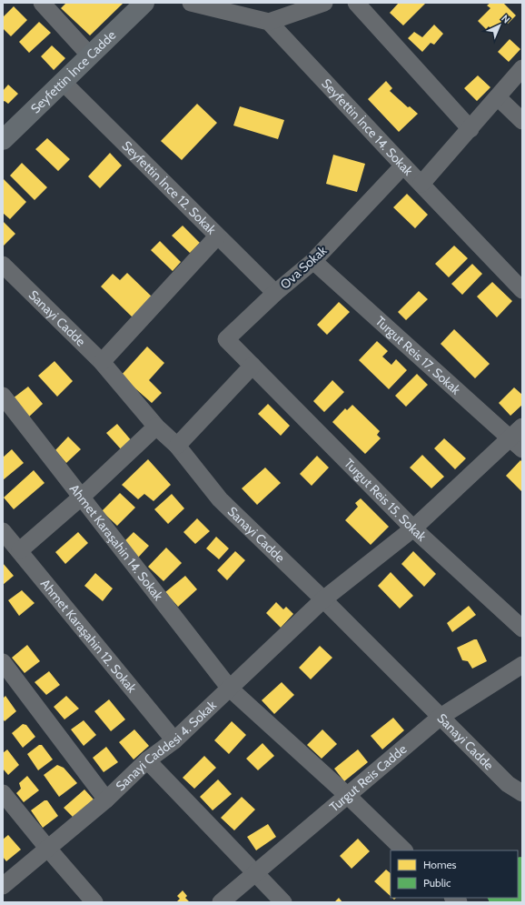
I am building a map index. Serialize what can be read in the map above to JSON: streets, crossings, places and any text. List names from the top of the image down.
{
  "streets": {
    "main road": ["Seyfettin İnce Cadde"],
    "street": [
      "Seyfettin İnce 14. Sokak",
      "Seyfettin İnce 12. Sokak",
      "Ova Sokak",
      "Sanayi Cadde",
      "Turgut Reis 17. Sokak",
      "Turgut Reis 15. Sokak",
      "Ahmet Karaşahin 14. Sokak",
      "Ahmet Karaşahin 12. Sokak",
      "Sanayi Caddesi 4. Sokak",
      "Turgut Reis Cadde"
    ]
  },
  "crossings": [
    ["Seyfettin İnce Cadde", "Seyfettin İnce 12. Sokak"],
    ["Seyfettin İnce 14. Sokak", "Ova Sokak"],
    ["Seyfettin İnce 12. Sokak", "Ova Sokak"],
    ["Ova Sokak", "Turgut Reis 17. Sokak"],
    ["Ova Sokak", "Turgut Reis 15. Sokak"],
    ["Sanayi Cadde", "Sanayi Caddesi 4. Sokak"],
    ["Sanayi Cadde", "Turgut Reis Cadde"],
    ["Turgut Reis 17. Sokak", "Sanayi Caddesi 4. Sokak"],
    ["Turgut Reis 15. Sokak", "Sanayi Caddesi 4. Sokak"],
    ["Ahmet Karaşahin 14. Sokak", "Sanayi Caddesi 4. Sokak"],
    ["Ahmet Karaşahin 14. Sokak", "Turgut Reis Cadde"],
    ["Ahmet Karaşahin 12. Sokak", "Sanayi Caddesi 4. Sokak"]
  ],
  "legend": ["Homes", "Public"],
  "north": "top right"
}
